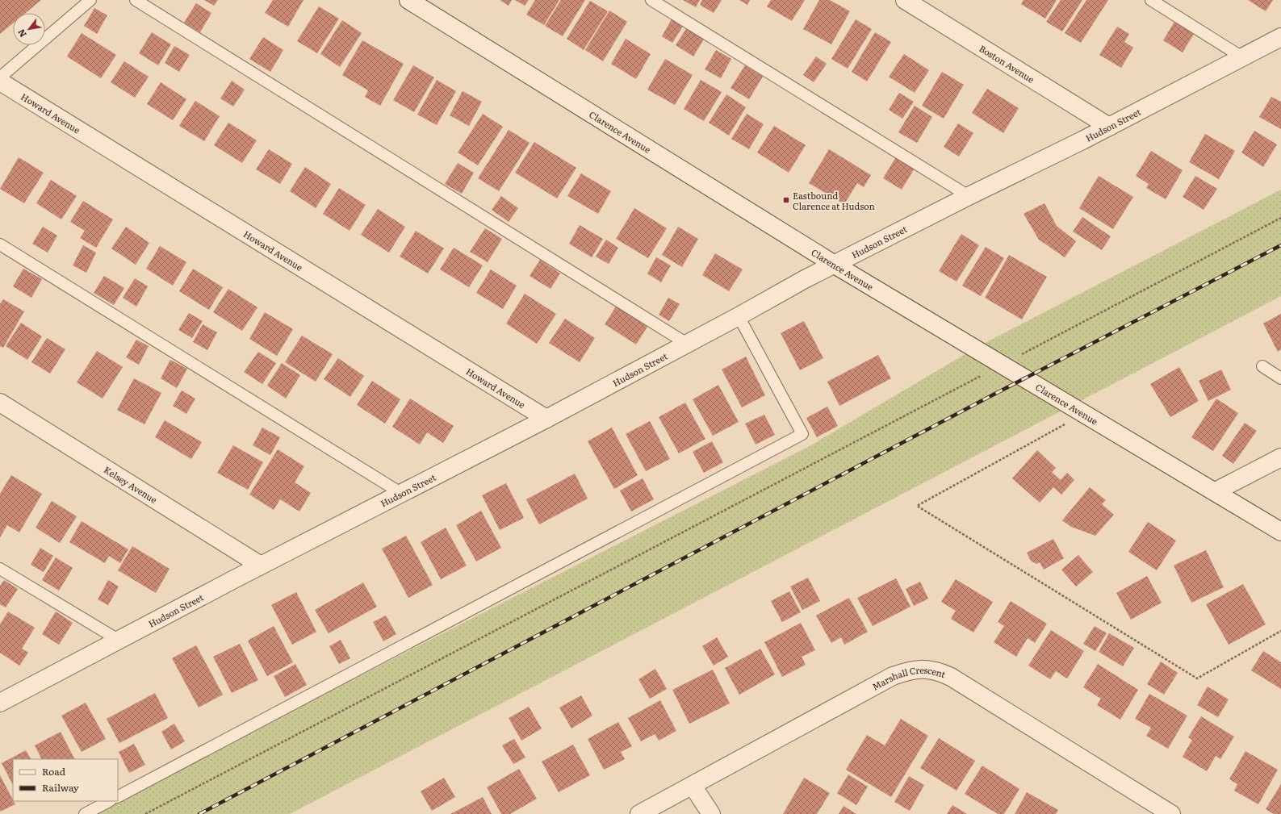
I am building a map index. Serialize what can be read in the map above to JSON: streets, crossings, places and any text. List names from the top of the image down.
{
  "streets": {
    "street": [
      "Boston Avenue",
      "Howard Avenue",
      "Hudson Street",
      "Clarence Avenue",
      "Kelsey Avenue",
      "Marshall Crescent"
    ]
  },
  "crossings": [
    ["Boston Avenue", "Hudson Street"],
    ["Howard Avenue", "Hudson Street"],
    ["Hudson Street", "Clarence Avenue"],
    ["Hudson Street", "Kelsey Avenue"]
  ],
  "places": {
    "transit": ["Eastbound Clarence at Hudson"]
  },
  "legend": ["Road", "Railway"],
  "north": "bottom left"
}
